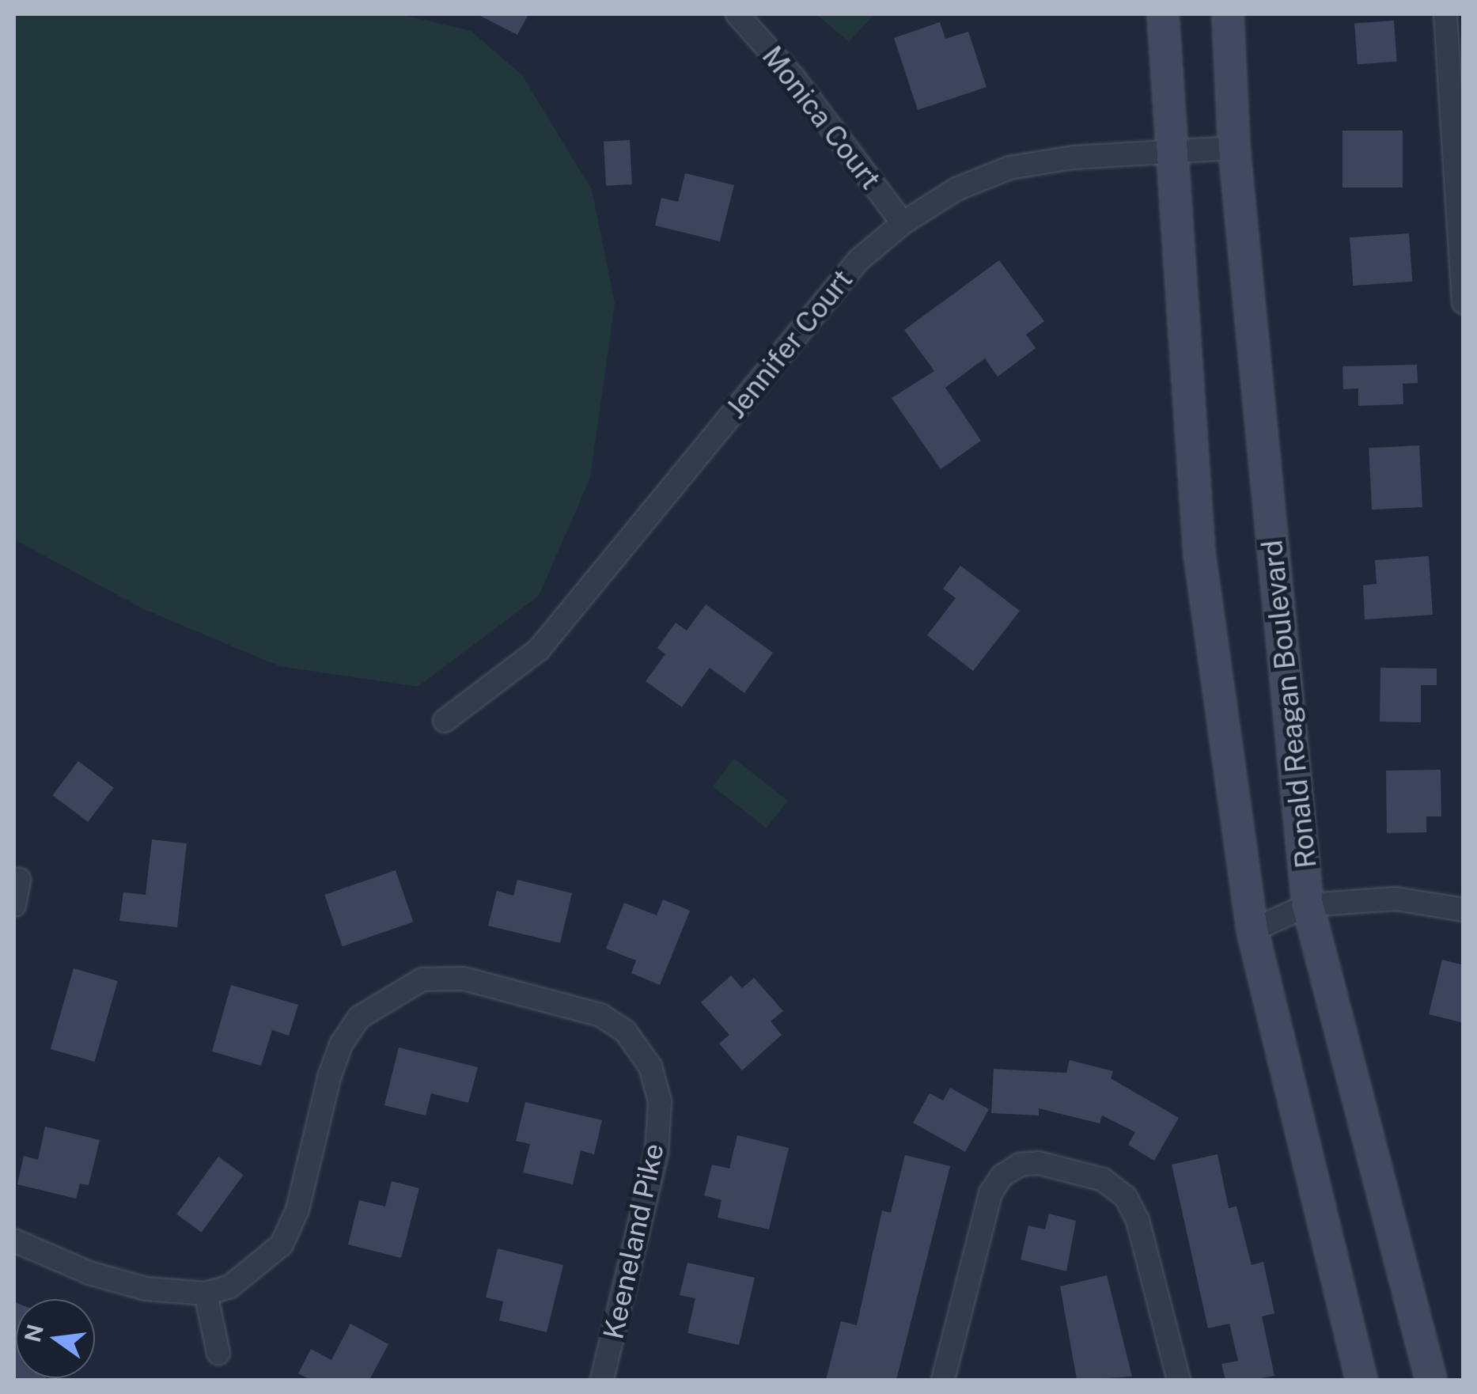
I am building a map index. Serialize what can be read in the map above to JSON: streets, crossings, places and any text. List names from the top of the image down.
{
  "streets": {
    "main road": ["Ronald Reagan Boulevard"],
    "street": ["Monica Court", "Jennifer Court", "Keeneland Pike"]
  },
  "crossings": [
    ["Monica Court", "Jennifer Court"],
    ["Jennifer Court", "Ronald Reagan Boulevard"]
  ],
  "north": "left"
}
